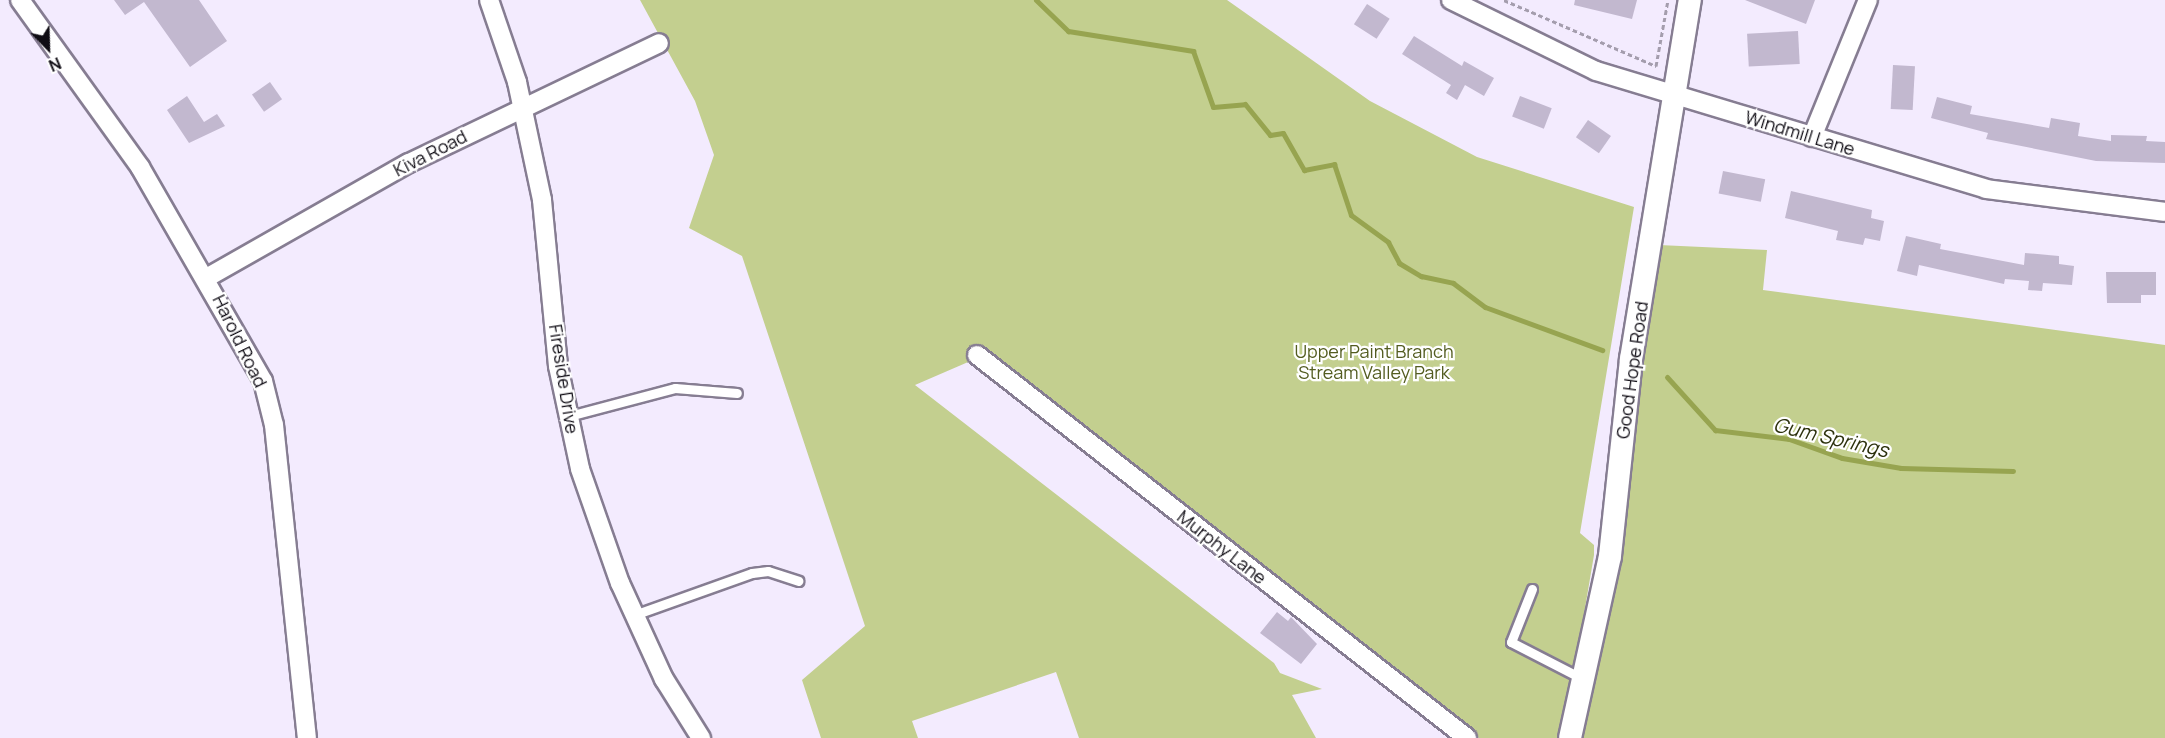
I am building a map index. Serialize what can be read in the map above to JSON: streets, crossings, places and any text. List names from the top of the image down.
{
  "streets": {
    "street": [
      "Windmill Lane",
      "Kiva Road",
      "Harold Road",
      "Good Hope Road",
      "Fireside Drive",
      "Murphy Lane"
    ]
  },
  "crossings": [
    ["Windmill Lane", "Good Hope Road"],
    ["Kiva Road", "Harold Road"],
    ["Kiva Road", "Fireside Drive"]
  ],
  "water": ["Gum Springs"],
  "parks": ["Upper Paint Branch Stream Valley Park"],
  "north": "bottom right"
}
